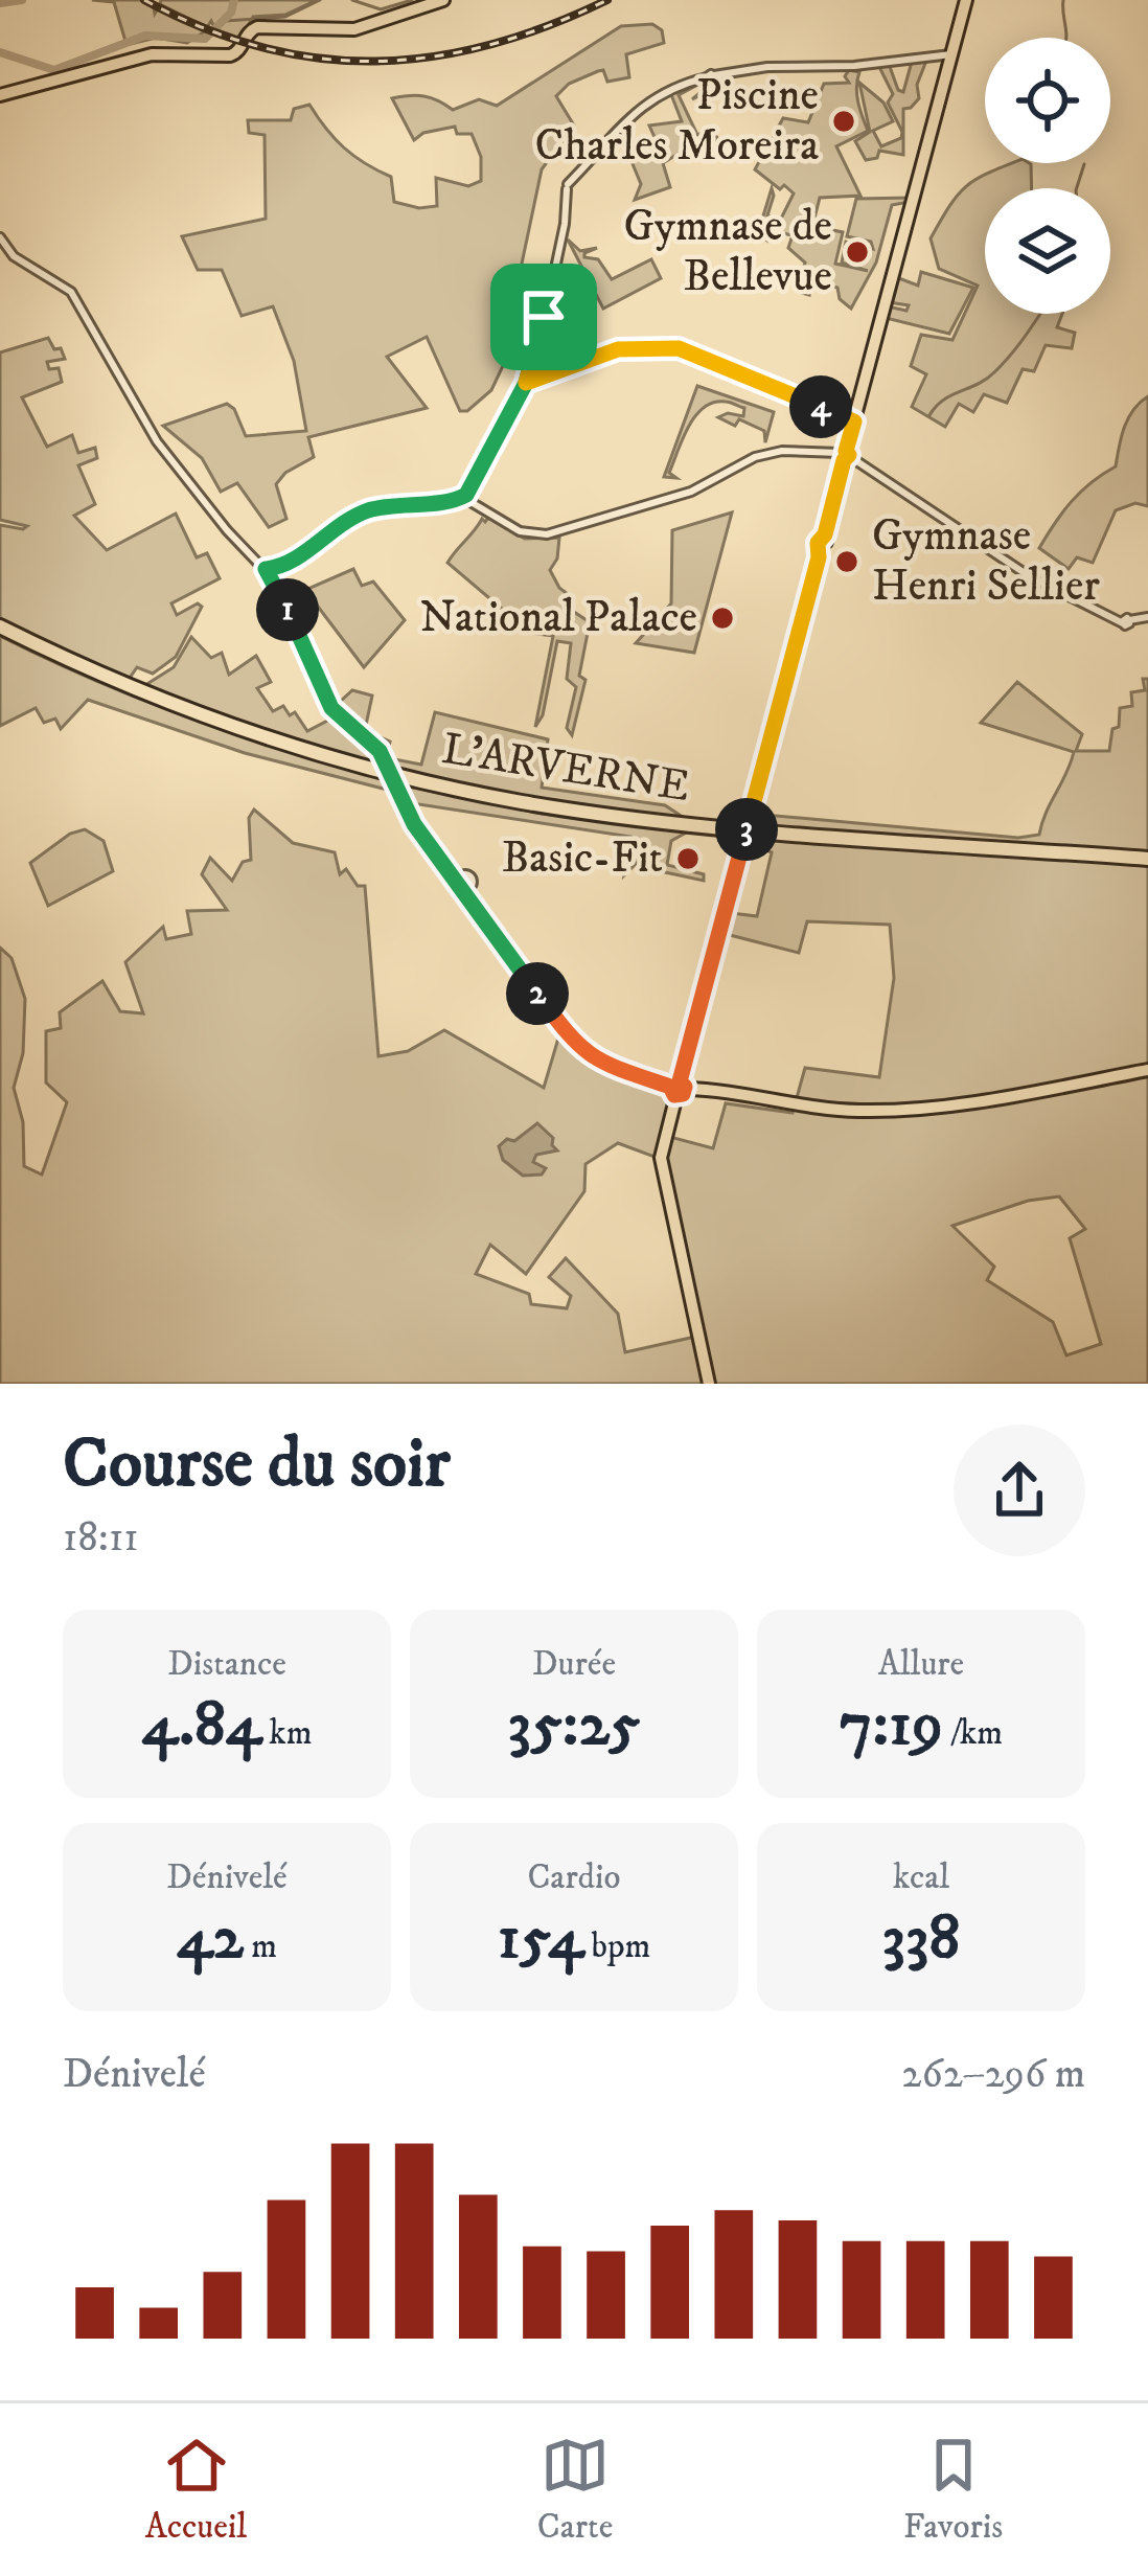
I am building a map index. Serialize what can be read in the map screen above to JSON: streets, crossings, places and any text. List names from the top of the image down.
{
  "streets": {
    "highway": ["L'ARVERNE"]
  },
  "places": [
    "Piscine Charles Moreira",
    "Gymnase de Bellevue",
    "Gymnase Henri Sellier",
    "National Palace",
    "Basic-Fit"
  ],
  "page": {
    "pins": [
      "4",
      "1",
      "3",
      "2"
    ],
    "heading": ["Course du soir", "18:11"],
    "stats": [
      ["Distance", "4.84 km"],
      ["Durée", "35:25"],
      ["Allure", "7:19 /km"],
      ["Dénivelé", "42 m"],
      ["Cardio", "154 bpm"],
      ["kcal", "338"]
    ],
    "chart": ["Dénivelé", "262–296 m"],
    "tabs": ["Accueil", "Carte", "Favoris"]
  }
}
